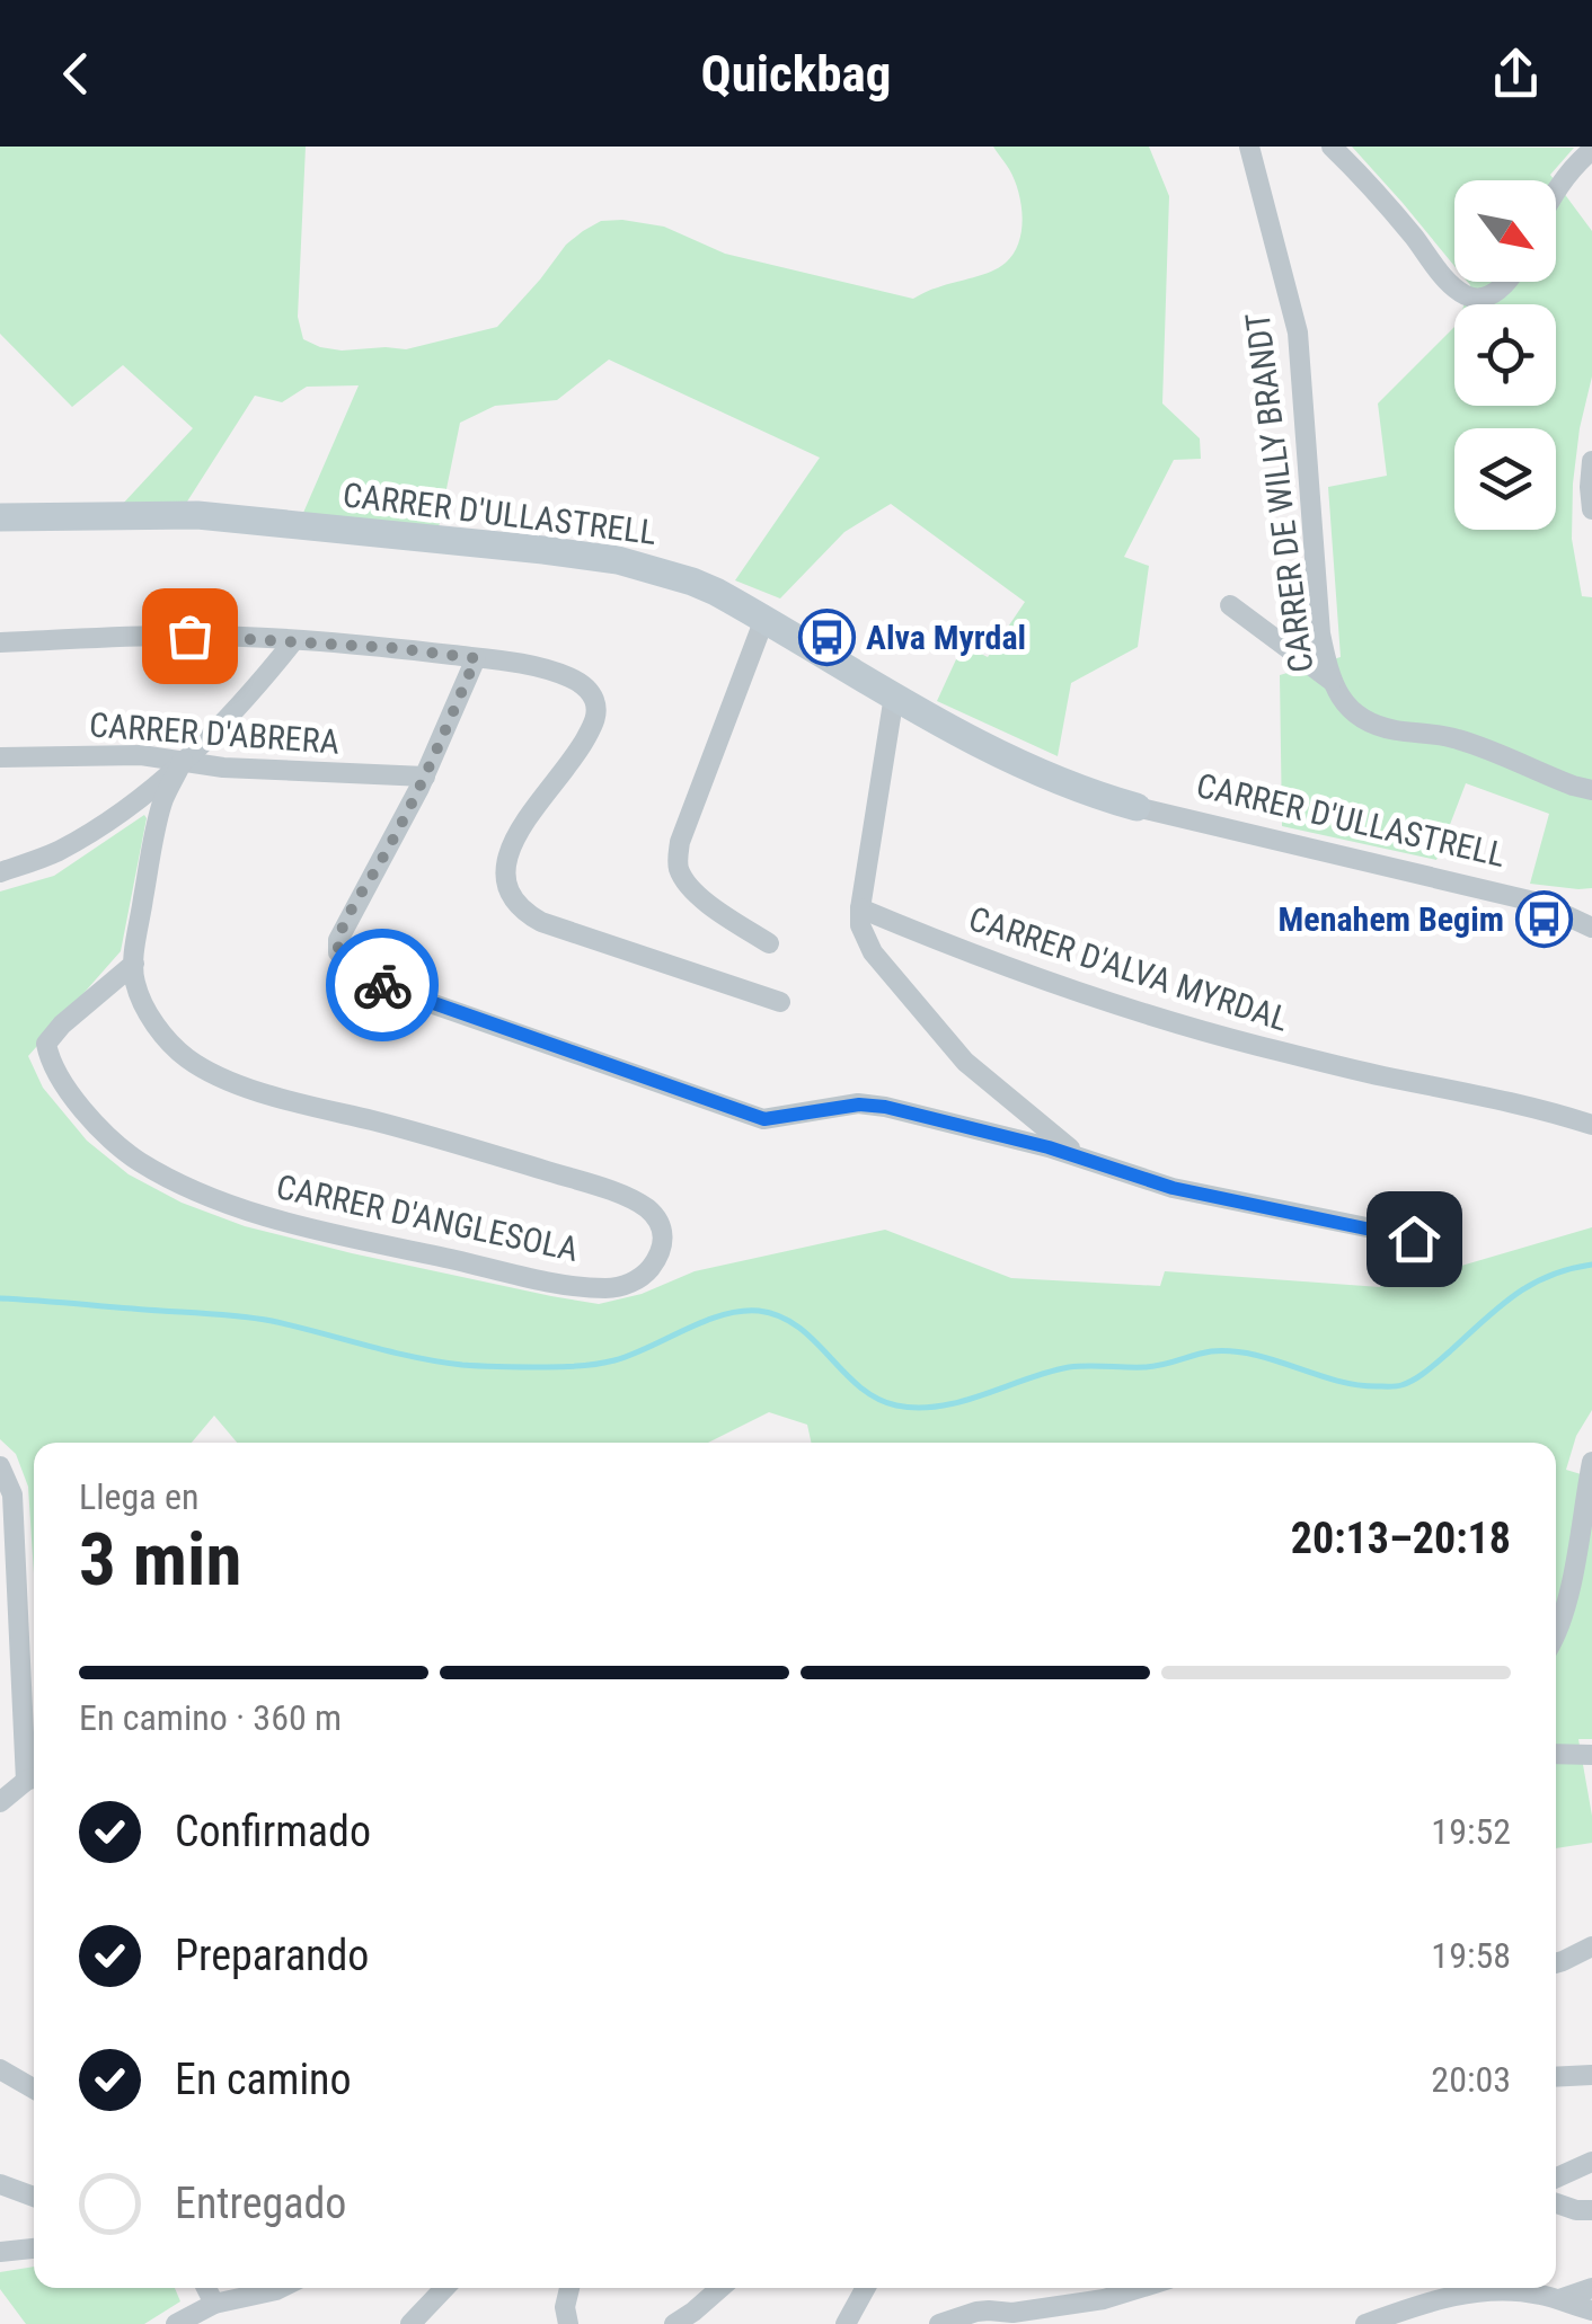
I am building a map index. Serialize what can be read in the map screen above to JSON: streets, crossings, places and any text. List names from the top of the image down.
{
  "streets": {
    "street": [
      "CARRER DE WILLY BRANDT",
      "CARRER D'ULLASTRELL",
      "CARRER D'ABRERA",
      "CARRER D'ALVA MYRDAL",
      "CARRER D'ANGLESOLA"
    ]
  },
  "crossings": [
    ["CARRER D'ABRERA", "CARRER D'ANGLESOLA"]
  ],
  "places": {
    "bus stop": ["Alva Myrdal", "Menahem Begim"]
  },
  "north": "bottom right",
  "page": {
    "header": "Quickbag",
    "heading": ["3 min", "Llega en", "20:13–20:18"],
    "bar": "En camino · 360 m",
    "list": [
      ["Confirmado", "19:52"],
      ["Preparando", "19:58"],
      ["En camino", "20:03"],
      "Entregado"
    ]
  }
}
